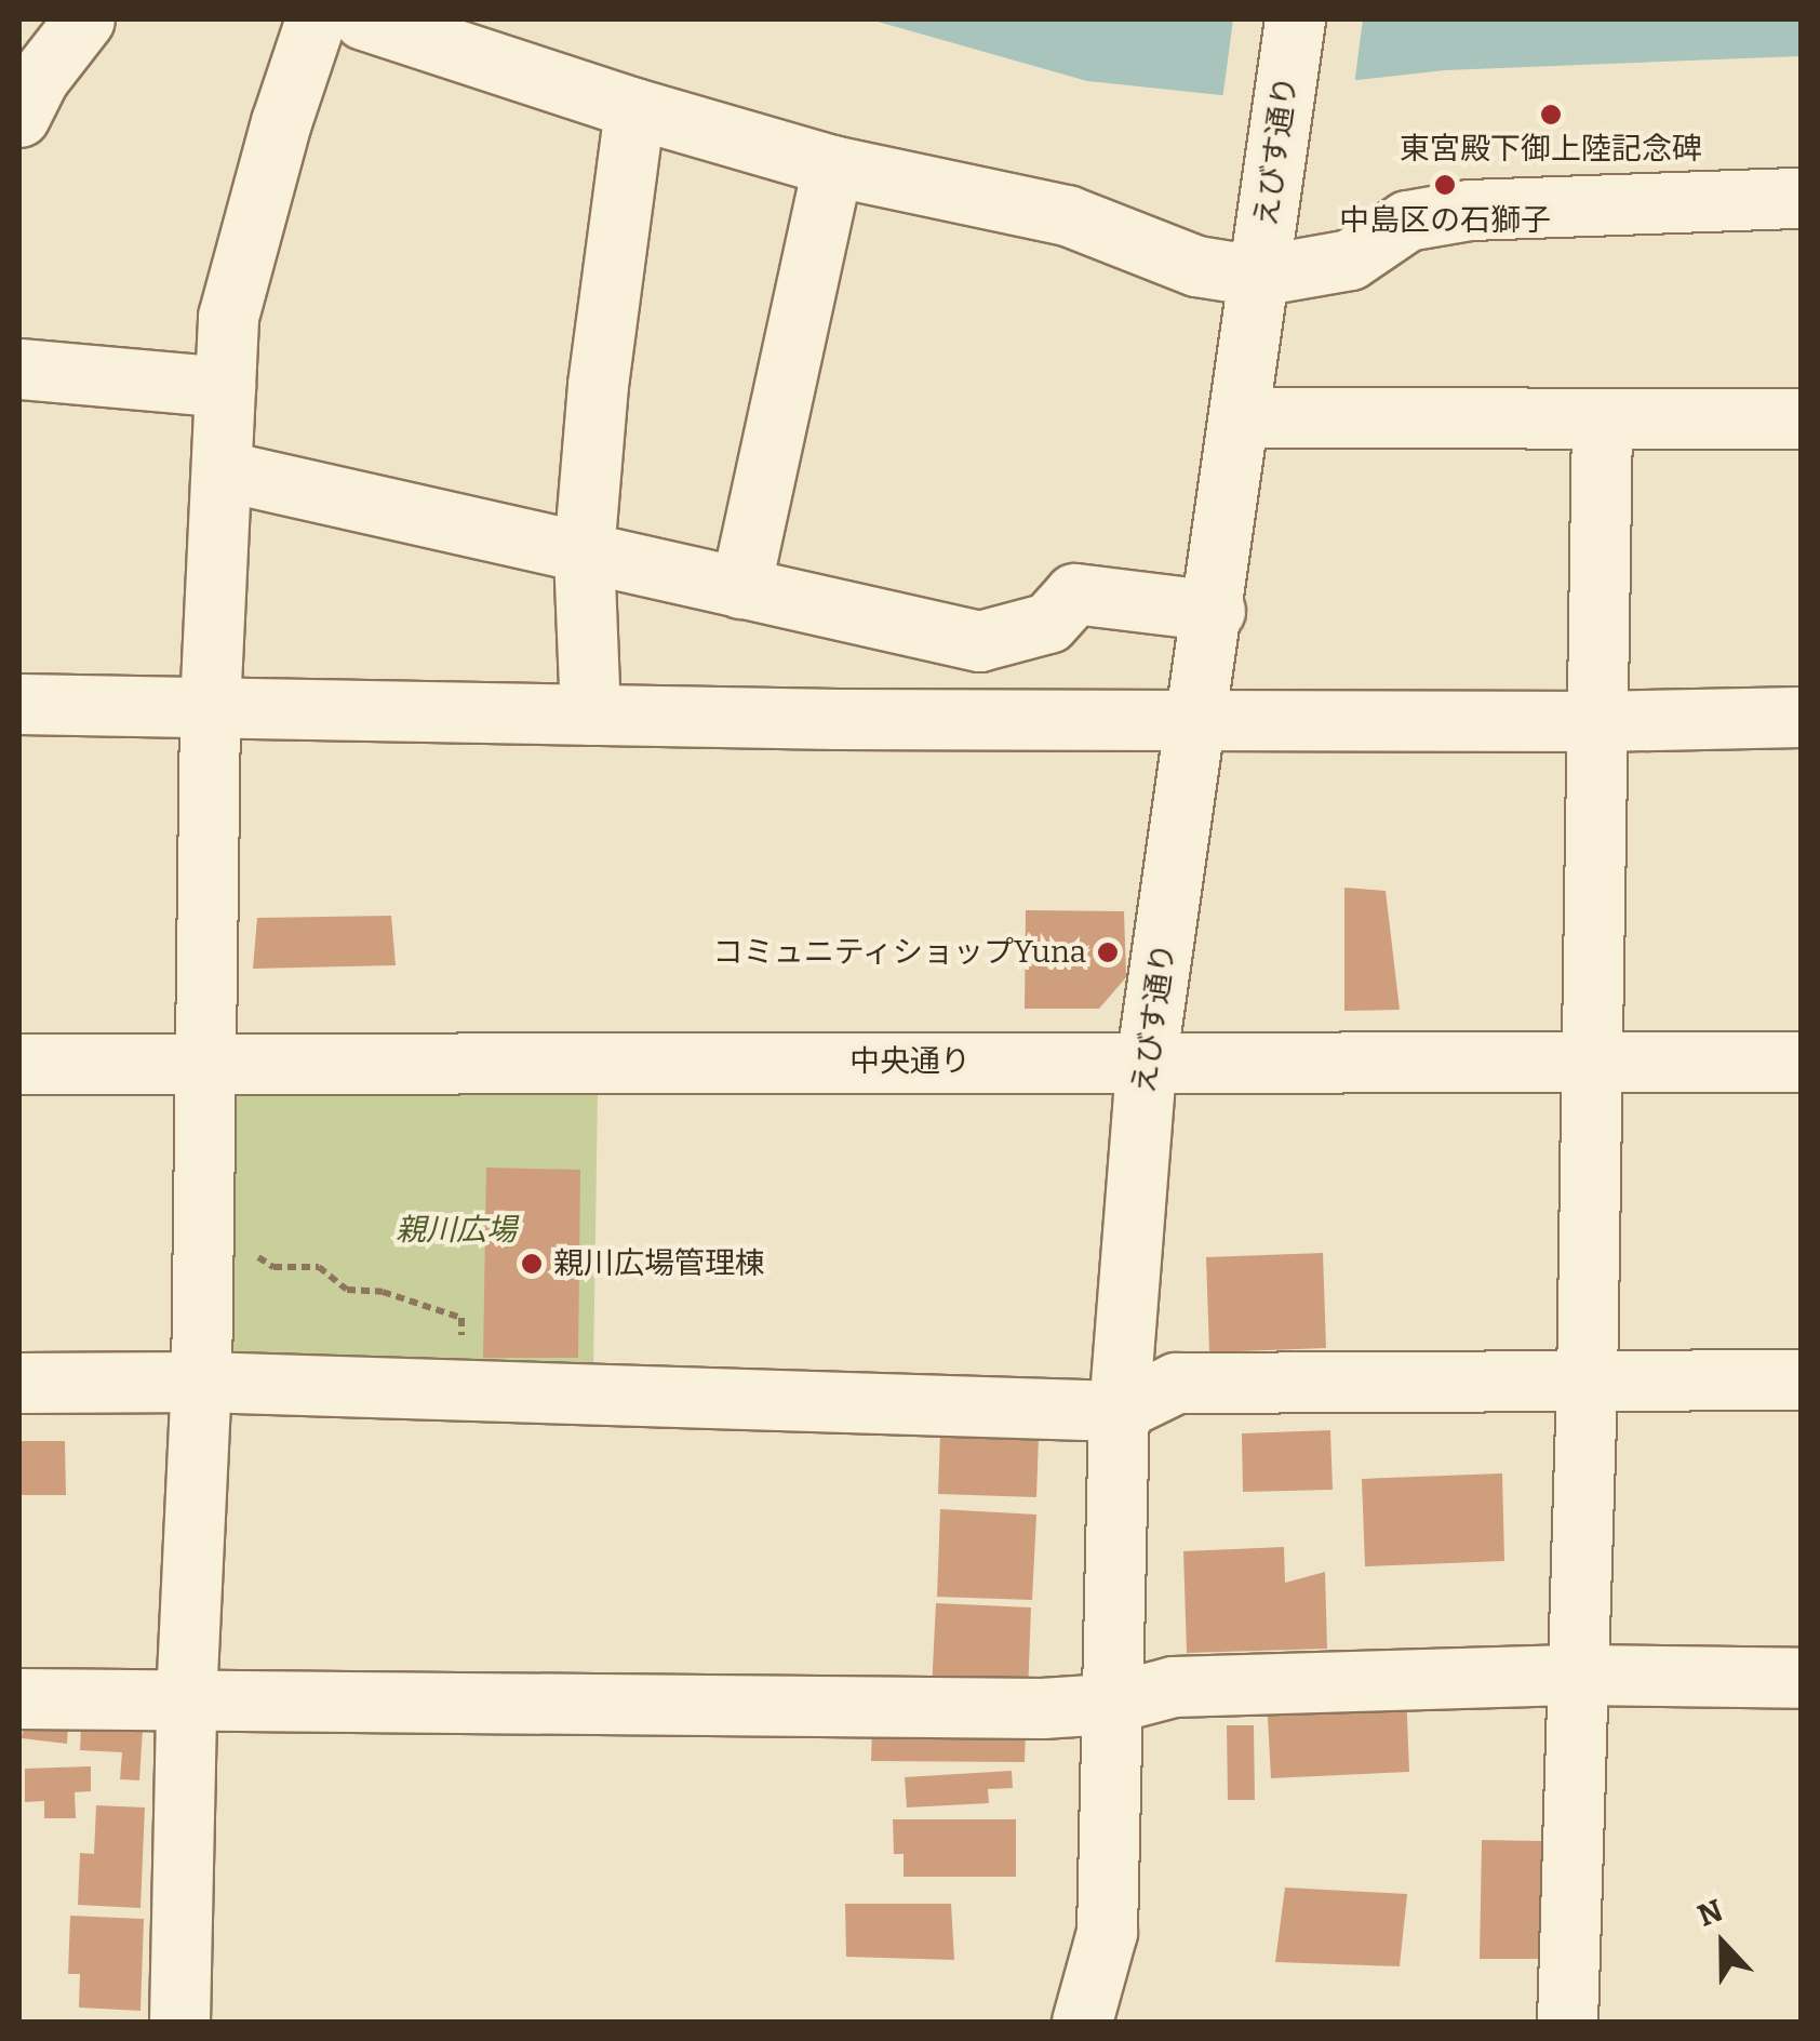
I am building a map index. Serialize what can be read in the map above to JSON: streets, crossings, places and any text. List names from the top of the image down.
{
  "streets": {
    "street": ["えびす通り", "中央通り"]
  },
  "crossings": [
    ["えびす通り", "中央通り"]
  ],
  "parks": ["親川広場"],
  "places": [
    "東宮殿下御上陸記念碑",
    "中島区の石獅子",
    "コミュニティショップYuna",
    "親川広場管理棟"
  ],
  "north": "top"
}
